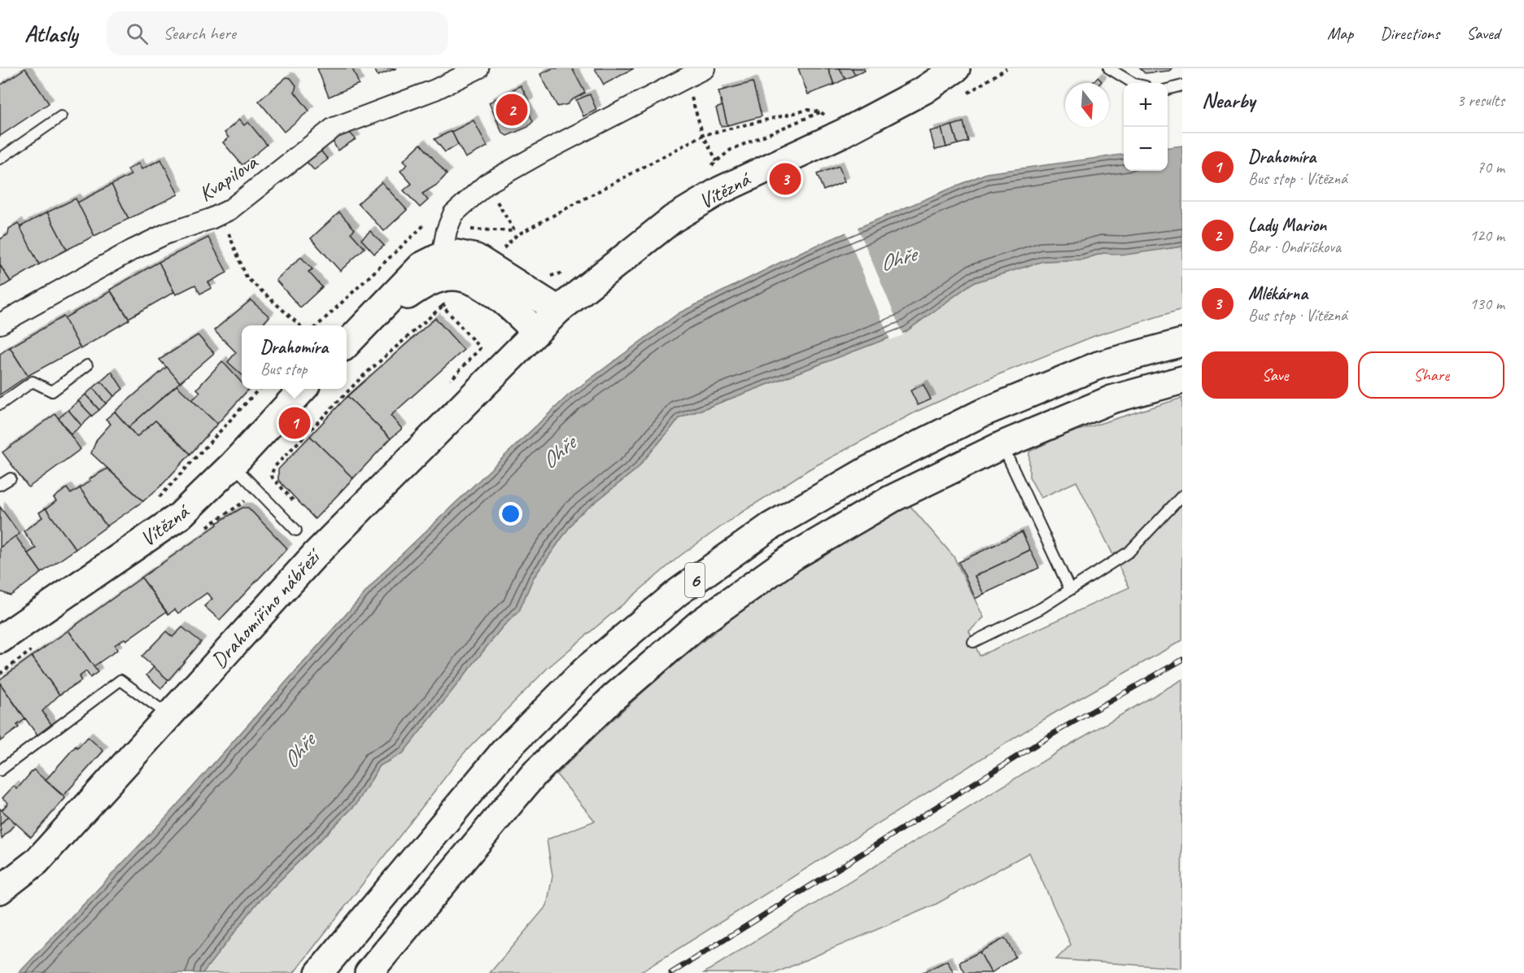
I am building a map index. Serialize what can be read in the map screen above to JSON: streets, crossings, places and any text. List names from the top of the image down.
{
  "streets": {
    "main road": ["Vítězná", "6", "Drahomířino nábřeží"],
    "street": ["Kvapilova"]
  },
  "crossings": [
    ["Vítězná", "Drahomířino nábřeží"]
  ],
  "water": ["Ohře"],
  "north": "bottom",
  "page": {
    "header": "Atlasly",
    "search": "Search here",
    "nav": ["Map", "Directions", "Saved"],
    "heading": ["Nearby", "3 results"],
    "map_buttons": ["+", "−"],
    "pins": ["2", "3", "1"],
    "list": [
      {
        "mark": "1",
        "name": "Drahomíra",
        "note": "Bus stop · Vítězná",
        "value": "70 m"
      },
      {
        "mark": "2",
        "name": "Lady Marion",
        "note": "Bar · Ondříčkova",
        "value": "120 m"
      },
      {
        "mark": "3",
        "name": "Mlékárna",
        "note": "Bus stop · Vítězná",
        "value": "130 m"
      }
    ],
    "popup": ["Drahomíra", "Bus stop"],
    "buttons": ["Save", "Share"]
  }
}
